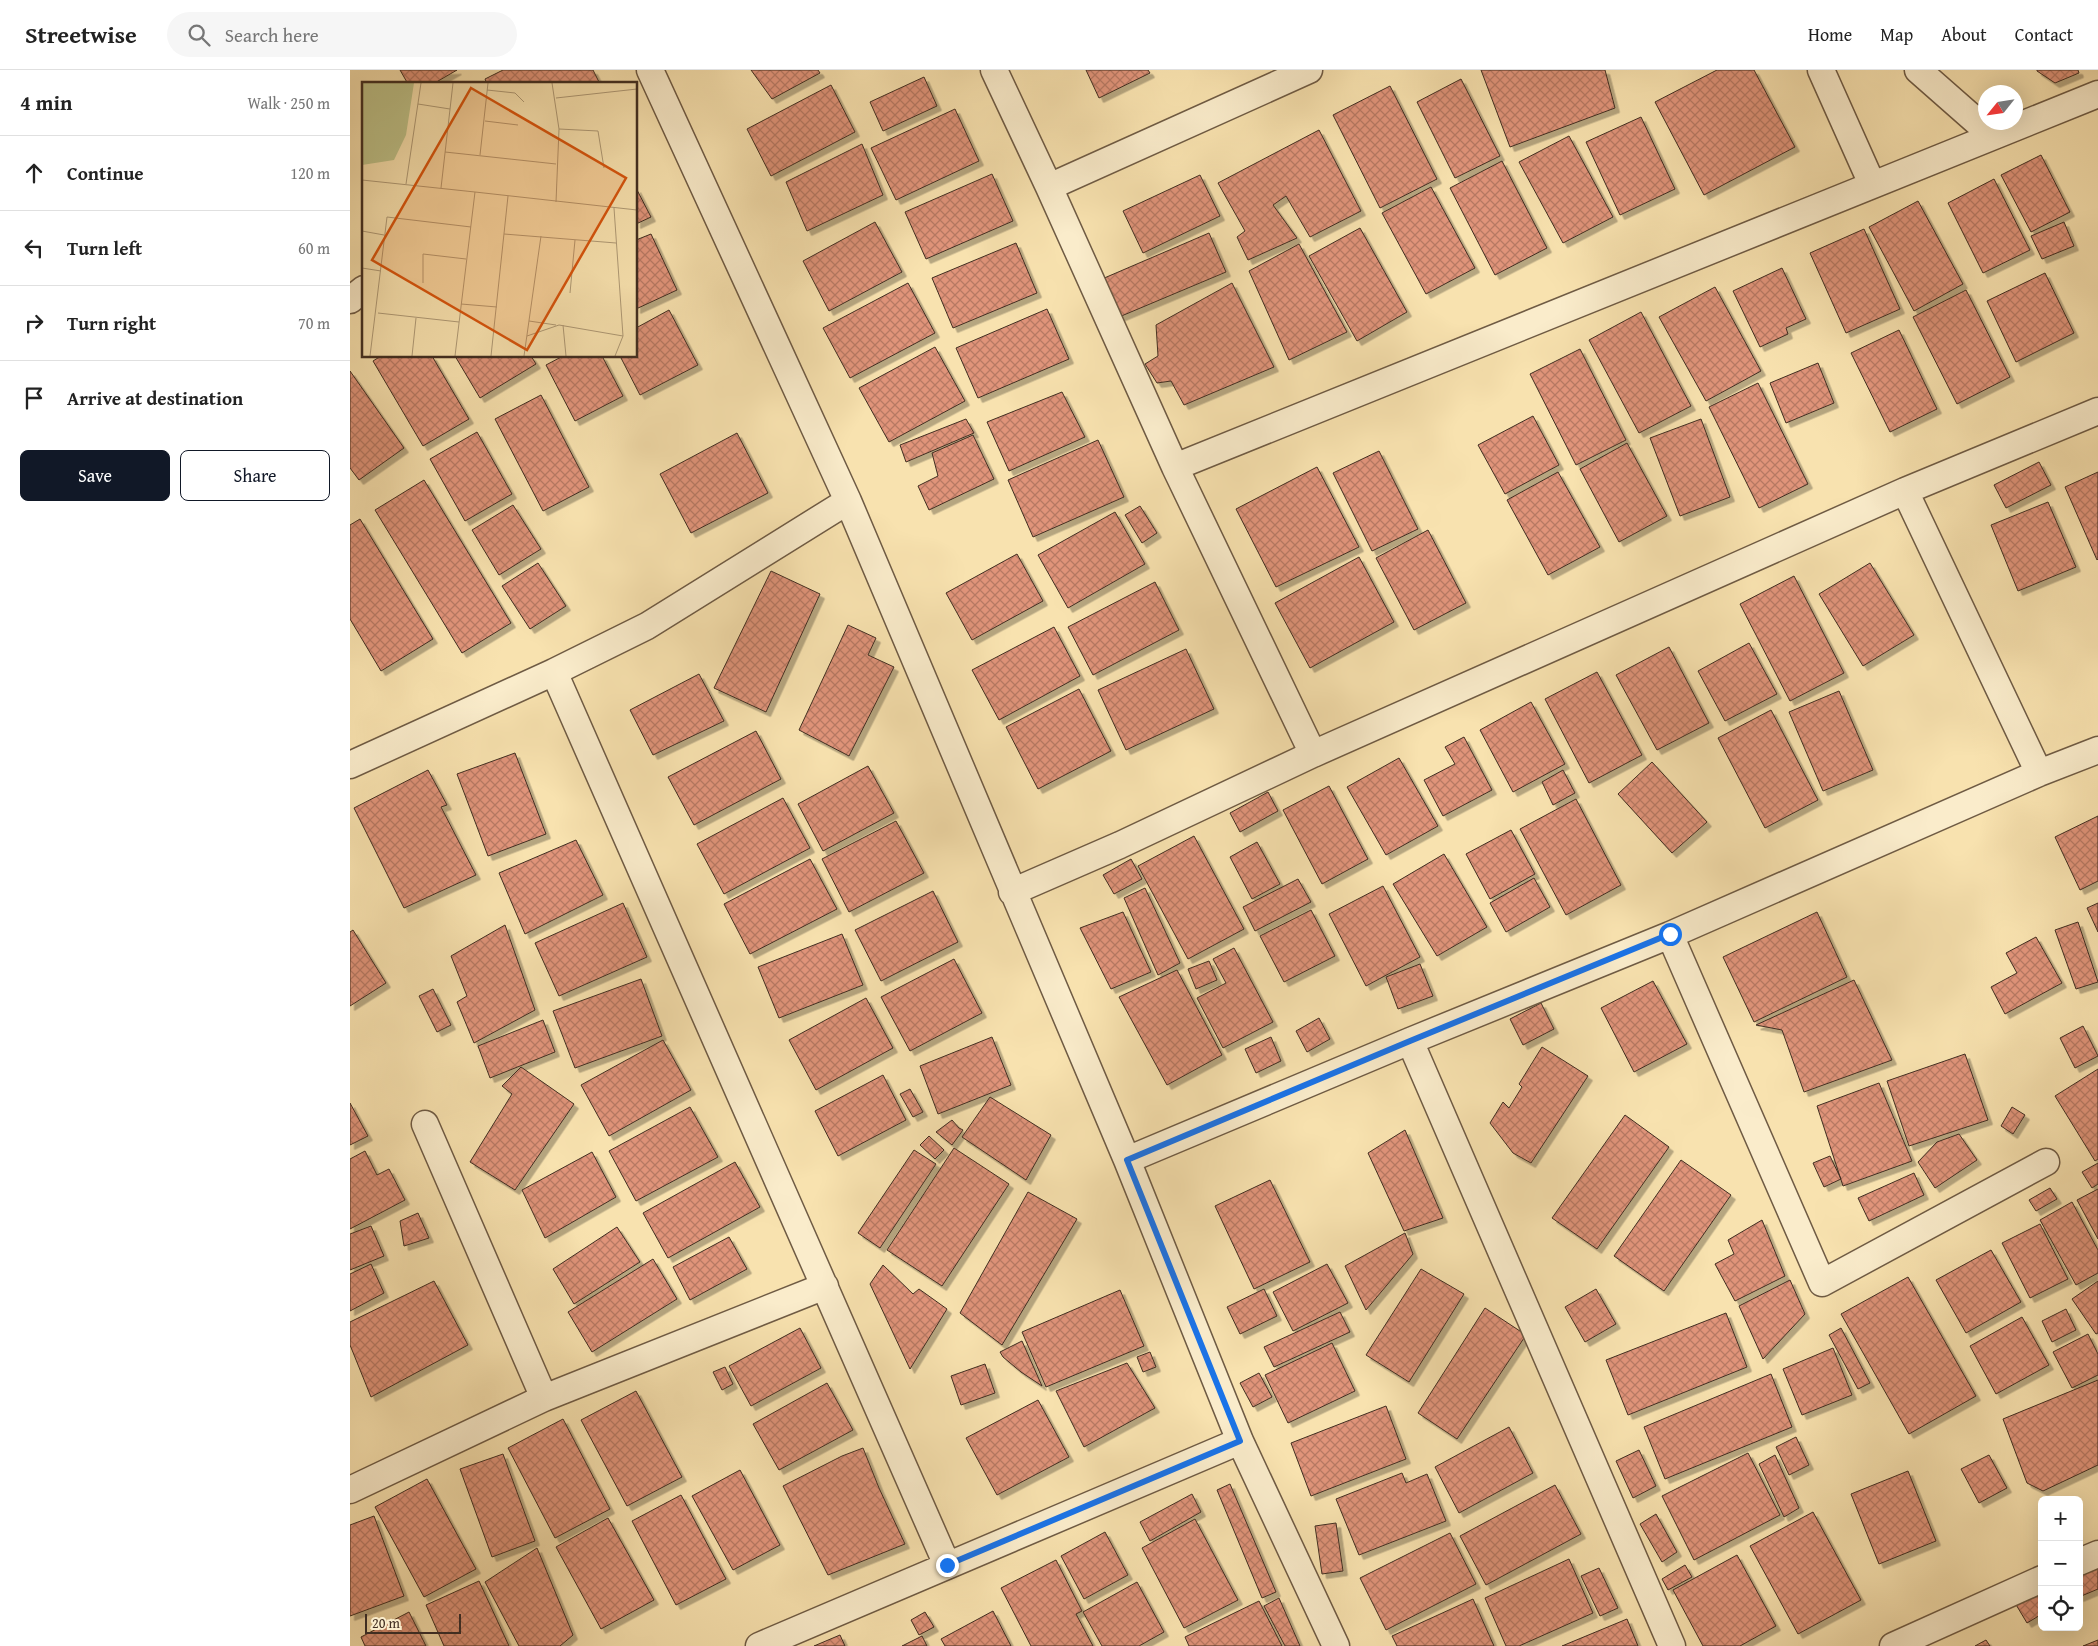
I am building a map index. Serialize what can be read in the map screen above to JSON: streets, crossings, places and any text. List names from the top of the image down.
{
  "scale_bar": "20 m",
  "north": "bottom left",
  "page": {
    "header": "Streetwise",
    "search": "Search here",
    "nav": [
      "Home",
      "Map",
      "About",
      "Contact"
    ],
    "heading": ["4 min", "Walk · 250 m"],
    "list": [
      ["Continue", "120 m"],
      ["Turn left", "60 m"],
      ["Turn right", "70 m"],
      "Arrive at destination"
    ],
    "buttons": ["Save", "Share"],
    "map_buttons": ["+", "−"],
    "scale": "20 m"
  }
}
